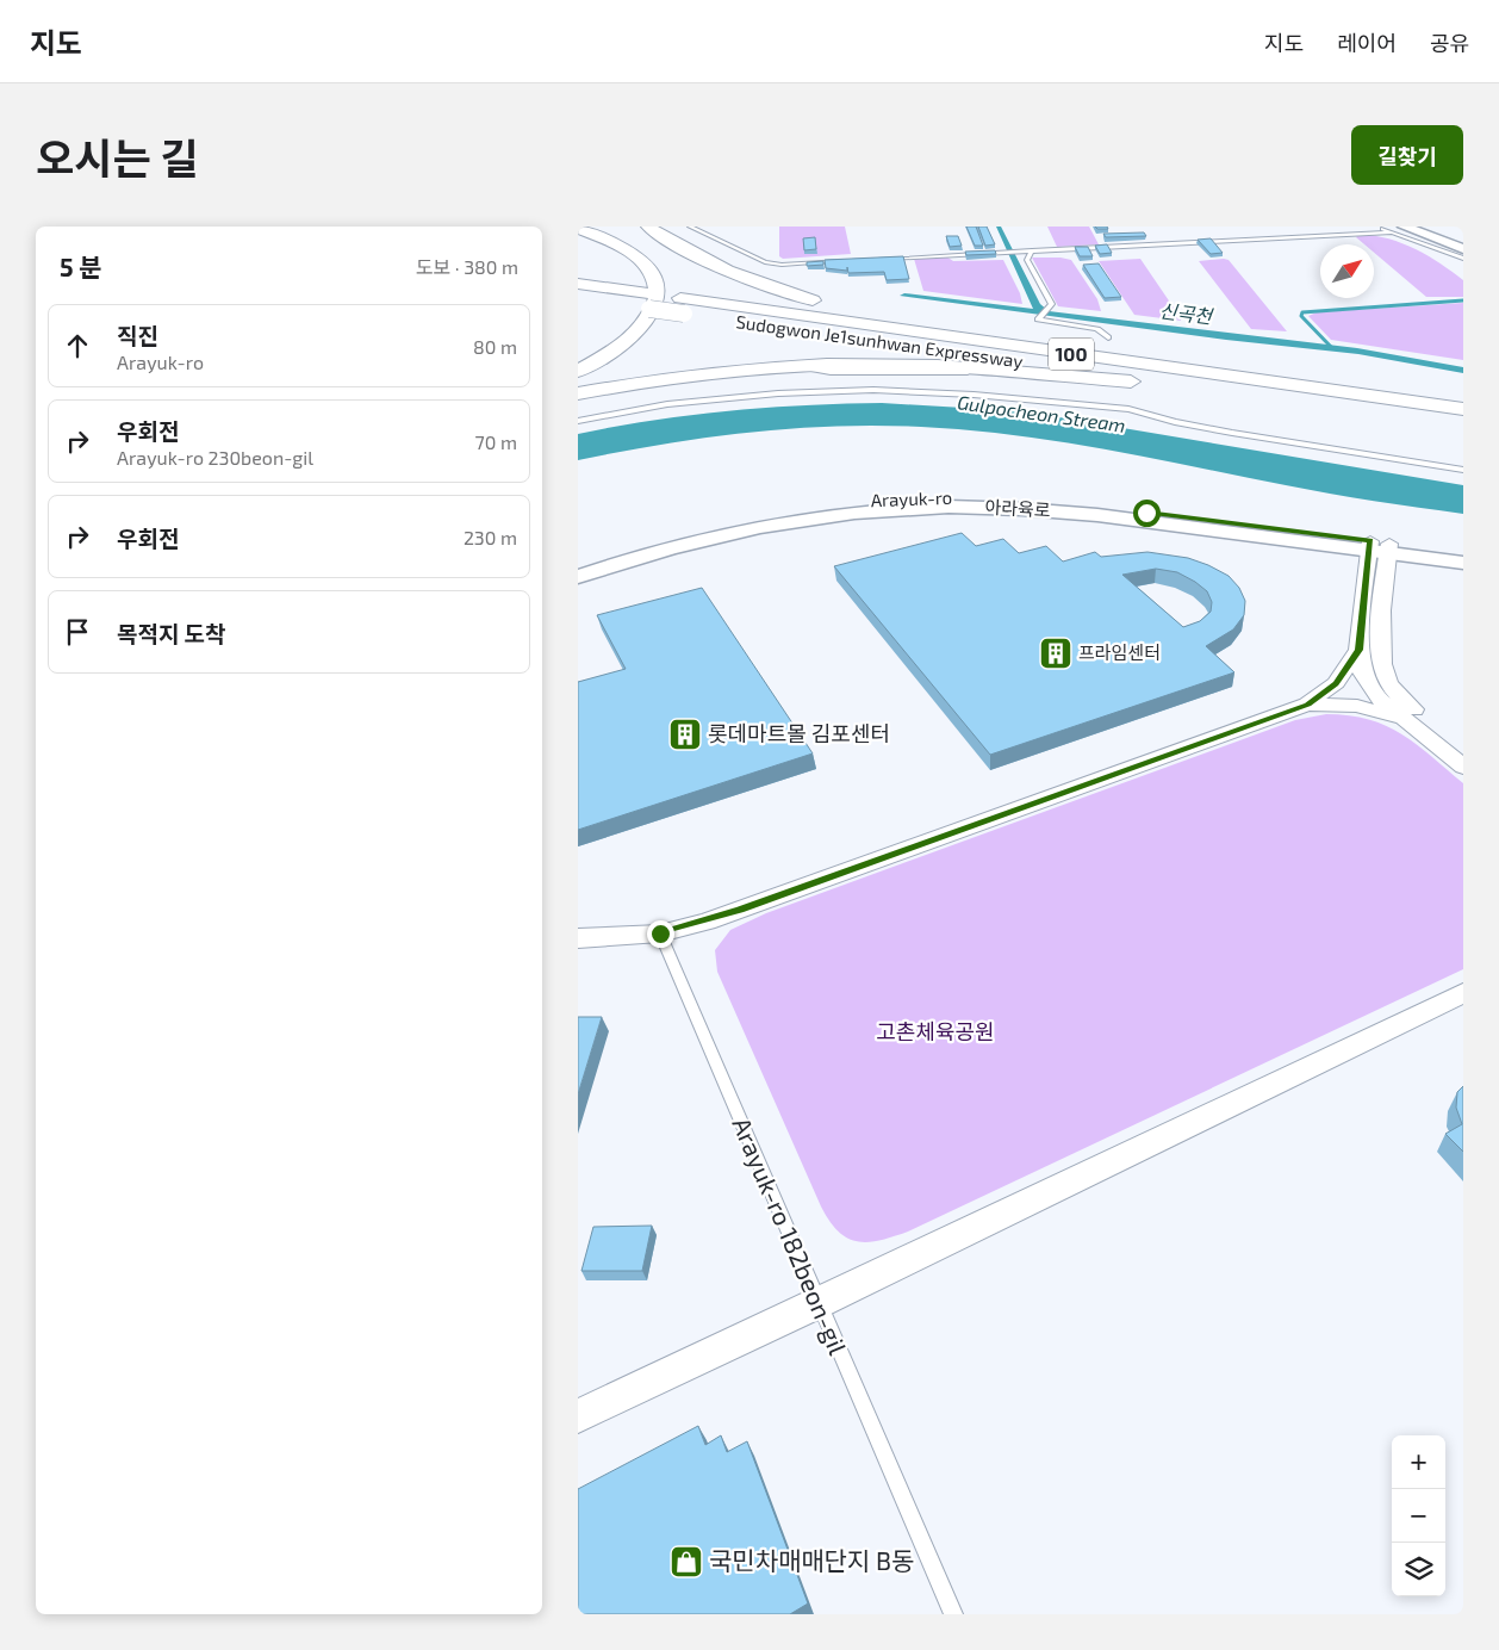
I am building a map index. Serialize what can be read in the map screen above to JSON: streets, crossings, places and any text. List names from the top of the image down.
{
  "streets": {
    "highway": ["Sudogwon Je1sunhwan Expressway", "100"],
    "street": ["Arayuk-ro", "아라육로"],
    "lane": ["Arayuk-ro 182beon-gil"]
  },
  "crossings": [
    ["Arayuk-ro", "아라육로"]
  ],
  "water": ["신곡천", "Gulpocheon Stream"],
  "parks": ["고촌체육공원"],
  "places": {
    "building": ["프라임센터", "롯데마트몰 김포센터"],
    "shop": ["국민차매매단지 B동"]
  },
  "north": "top right",
  "page": {
    "header": "지도",
    "nav": ["지도", "레이어", "공유"],
    "title": "오시는 길",
    "buttons": "길찾기",
    "heading": ["5 분", "도보 · 380 m"],
    "list": [
      ["직진", "Arayuk-ro", "80 m"],
      ["우회전", "Arayuk-ro 230beon-gil", "70 m"],
      ["우회전", "230 m"],
      "목적지 도착"
    ],
    "map_buttons": ["+", "−"]
  }
}
